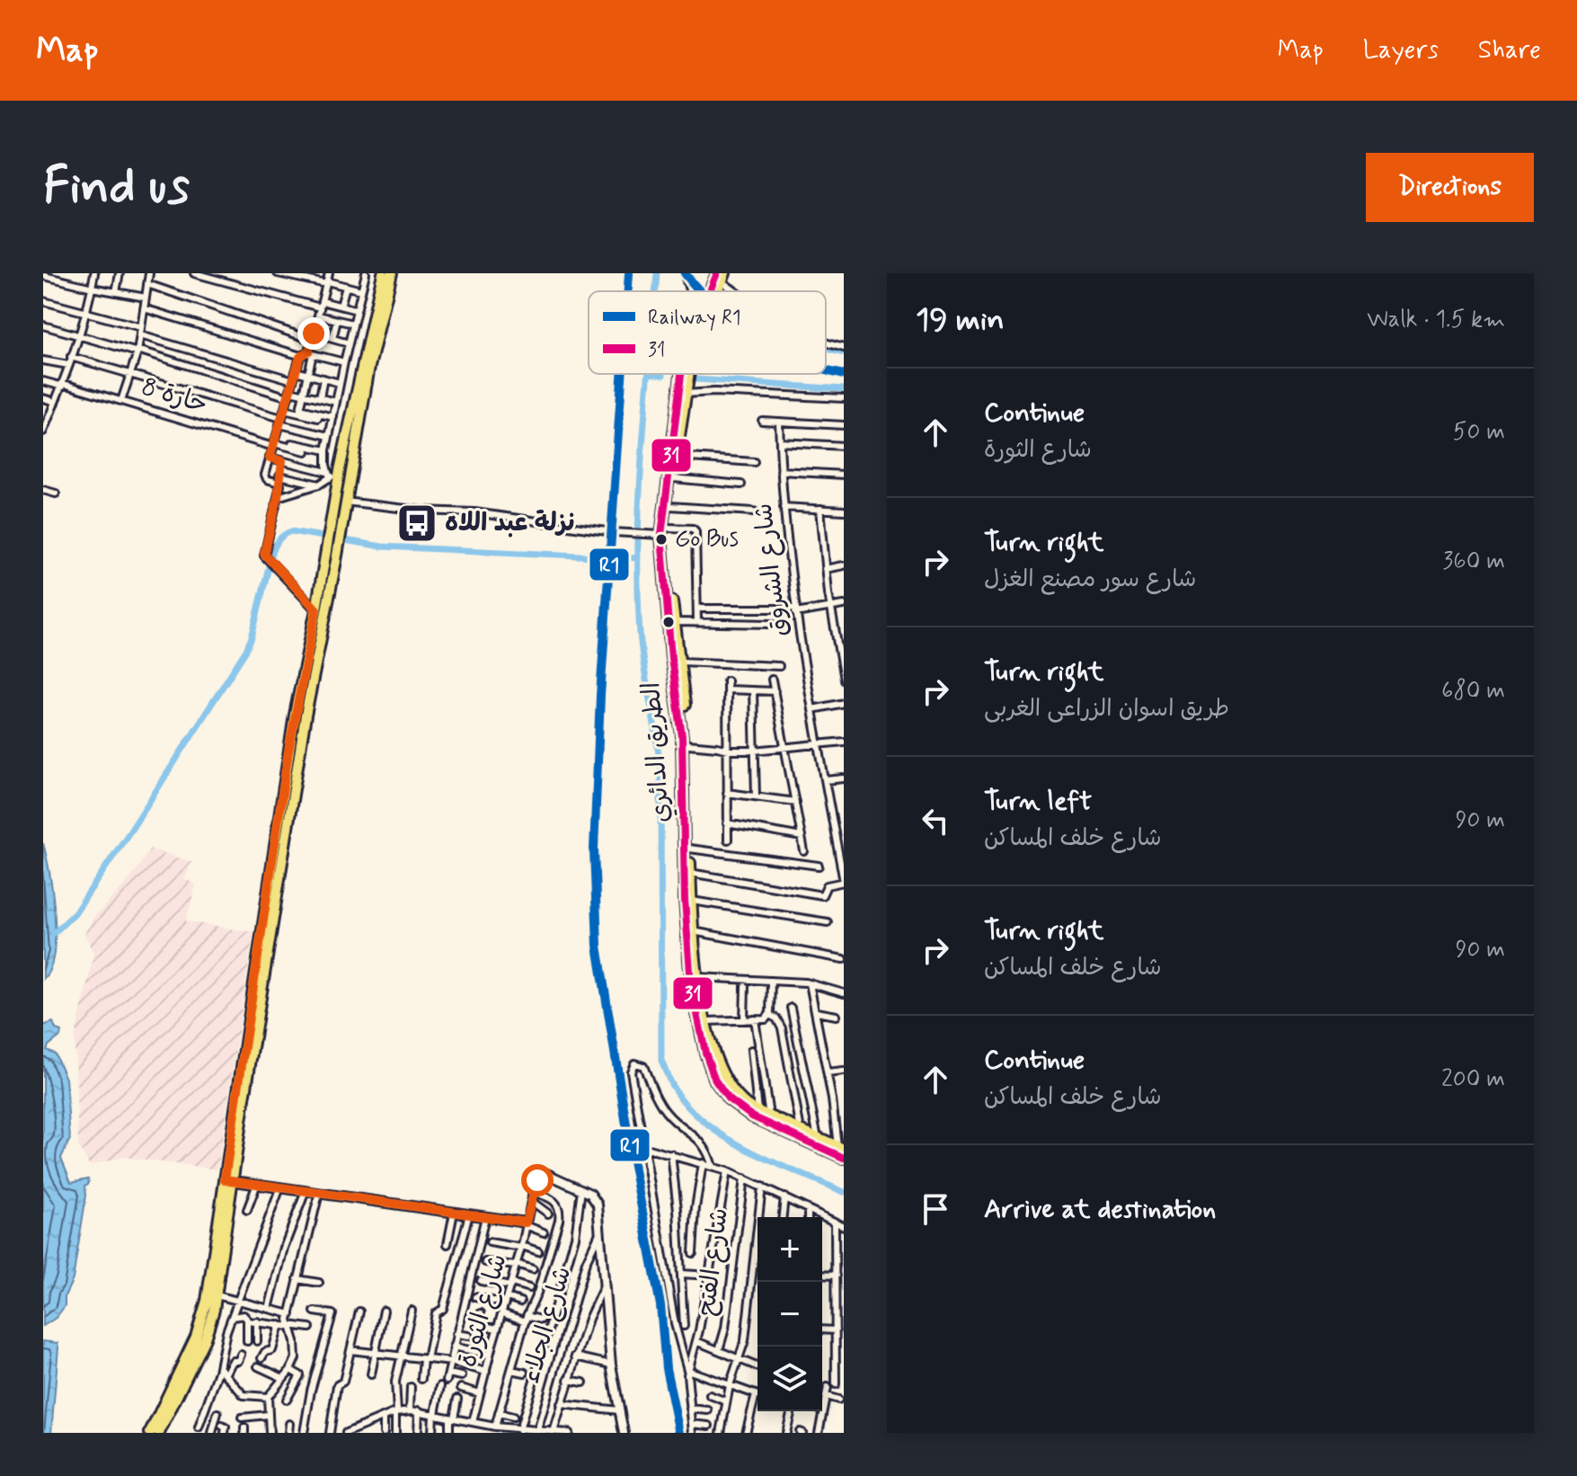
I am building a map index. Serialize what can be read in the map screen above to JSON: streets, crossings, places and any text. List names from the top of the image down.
{
  "streets": {
    "main road": ["الطريق الدائري"],
    "street": [
      "حارة 8",
      "شارع الشروق",
      "شارع الفتح",
      "شارع الثورة",
      "شارع الجلاء"
    ]
  },
  "places": {
    "bus stop": ["نزلة عبد اللاه"],
    "other": ["Go Bus"]
  },
  "lines": ["rail line R1", "transit line 31"],
  "legend": ["Railway R1", "31"],
  "page": {
    "header": "Map",
    "nav": ["Map", "Layers", "Share"],
    "buttons": "Directions",
    "title": "Find us",
    "heading": ["19 min", "Walk · 1.5 km"],
    "list": [
      ["Continue", "شارع الثورة", "50 m"],
      ["Turn right", "شارع سور مصنع الغزل", "360 m"],
      ["Turn right", "طريق اسوان الزراعى الغربى", "680 m"],
      ["Turn left", "شارع خلف المساكن", "90 m"],
      ["Turn right", "شارع خلف المساكن", "90 m"],
      ["Continue", "شارع خلف المساكن", "200 m"],
      "Arrive at destination"
    ],
    "map_buttons": ["+", "−"]
  }
}
